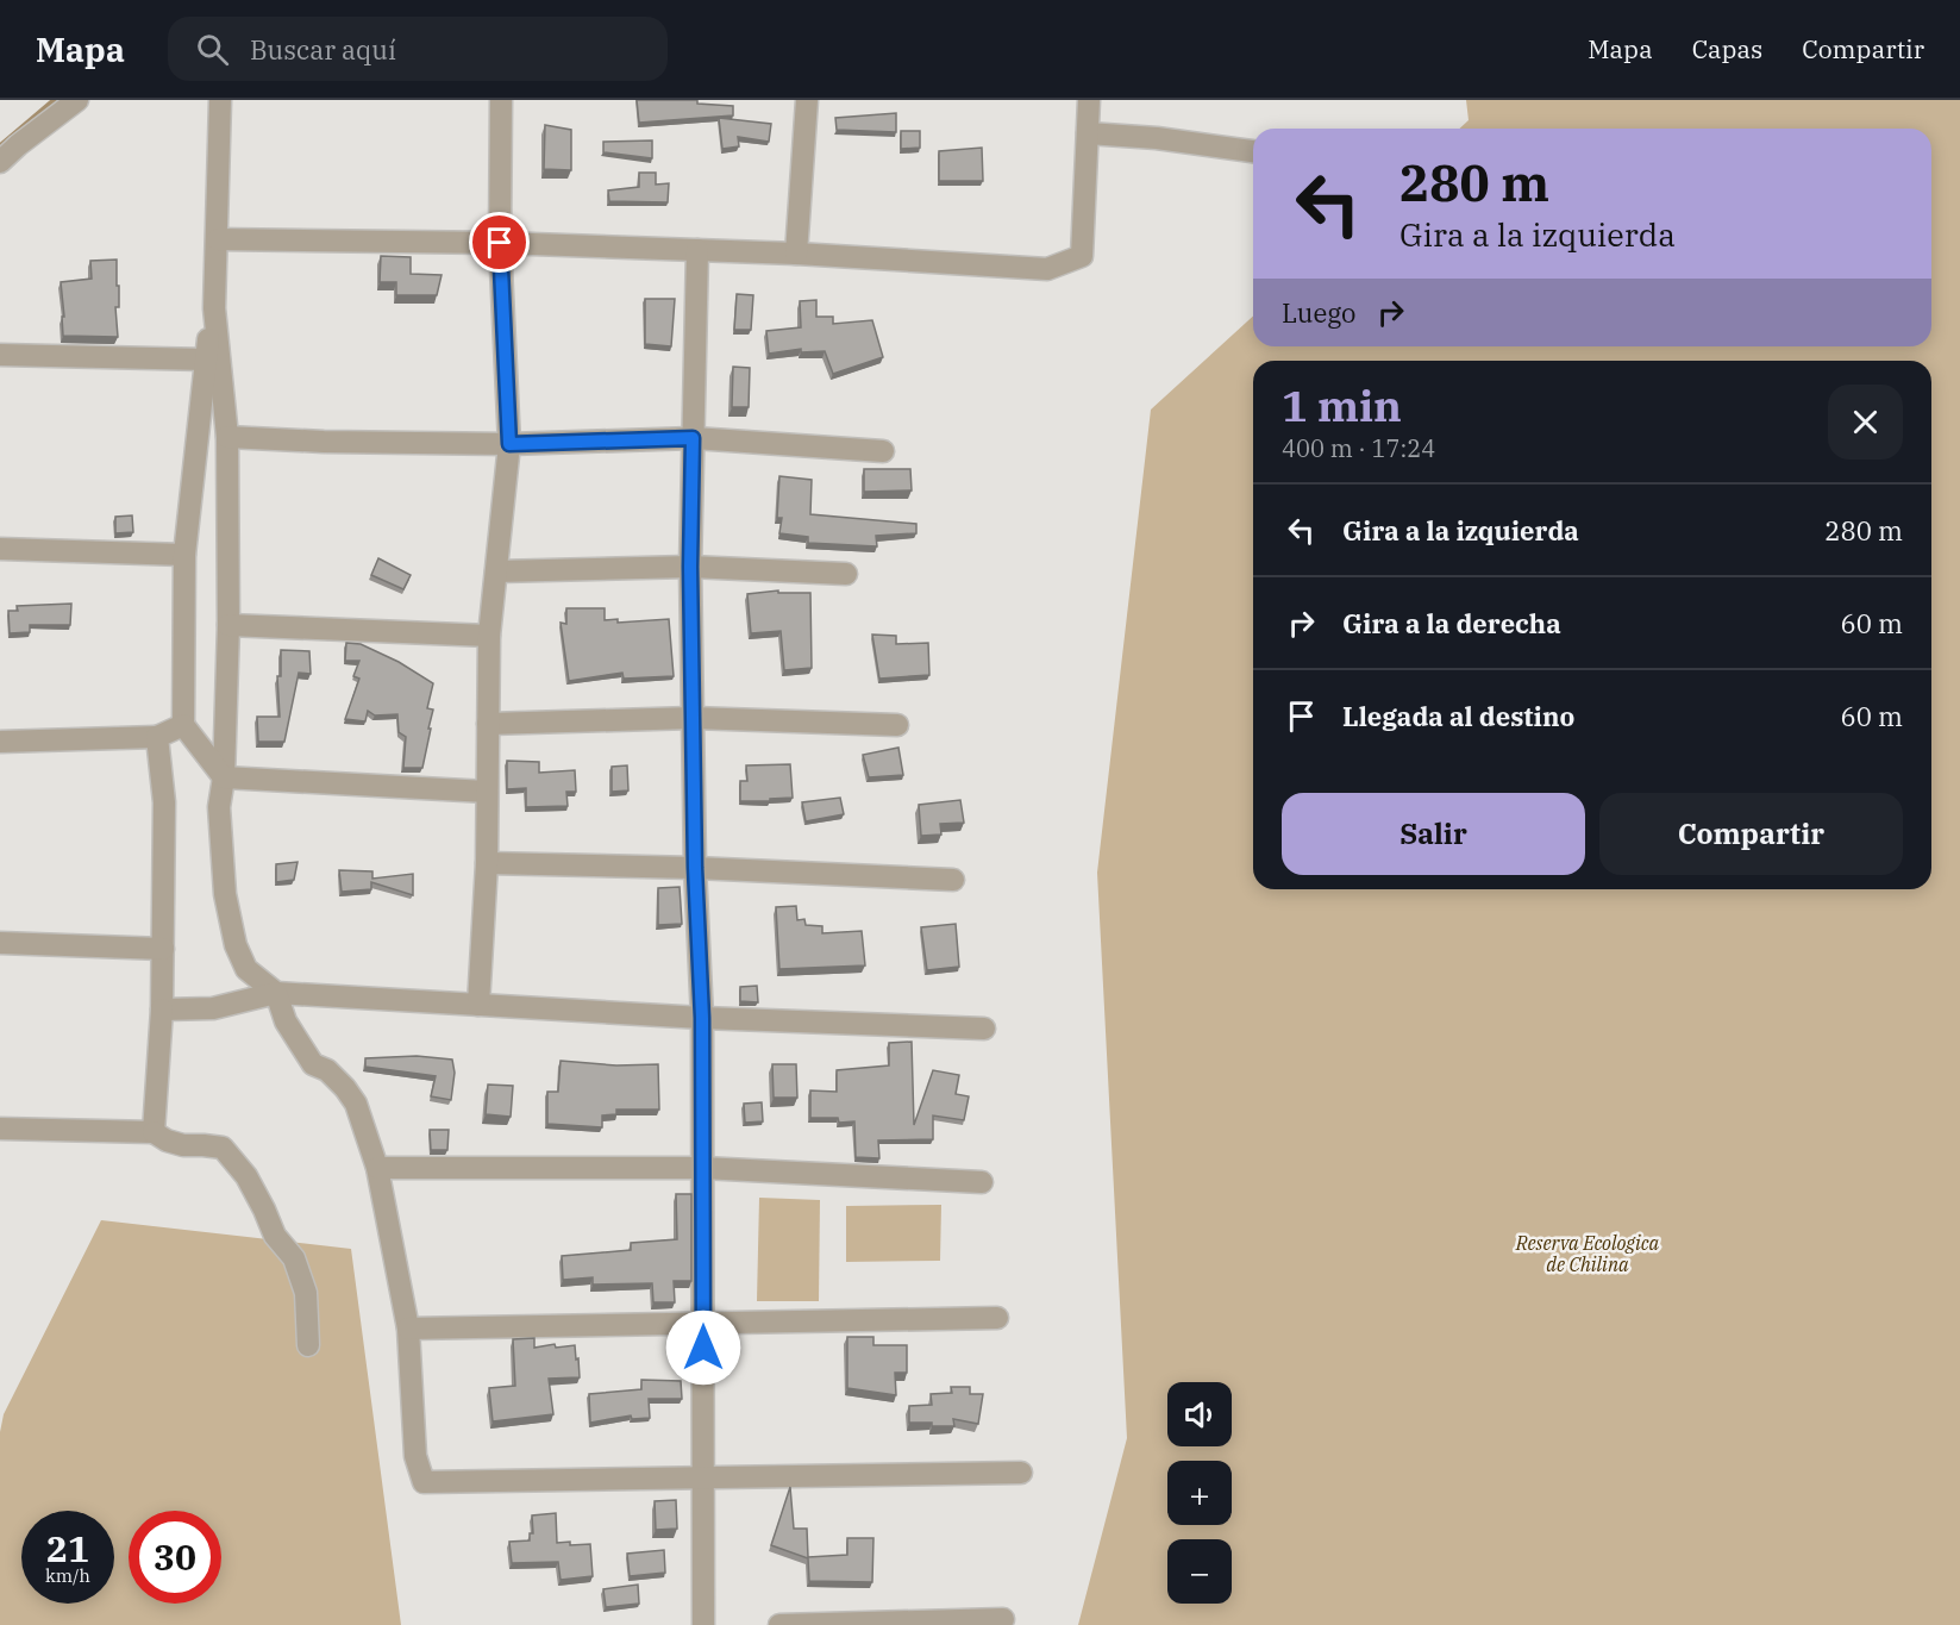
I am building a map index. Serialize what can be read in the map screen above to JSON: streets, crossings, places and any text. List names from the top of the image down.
{
  "parks": ["Reserva Ecologica de Chilina"],
  "page": {
    "header": "Mapa",
    "search": "Buscar aquí",
    "nav": ["Mapa", "Capas", "Compartir"],
    "turn": ["280 m", "Gira a la izquierda"],
    "then": "Luego",
    "heading": ["1 min", "400 m · 17:24"],
    "list": [
      {
        "name": "Gira a la izquierda",
        "value": "280 m"
      },
      {
        "name": "Gira a la derecha",
        "value": "60 m"
      },
      {
        "name": "Llegada al destino",
        "value": "60 m"
      }
    ],
    "buttons": ["Salir", "Compartir"],
    "map_buttons": ["+", "−"],
    "speed": "21 km/h",
    "limit": "30"
  }
}
